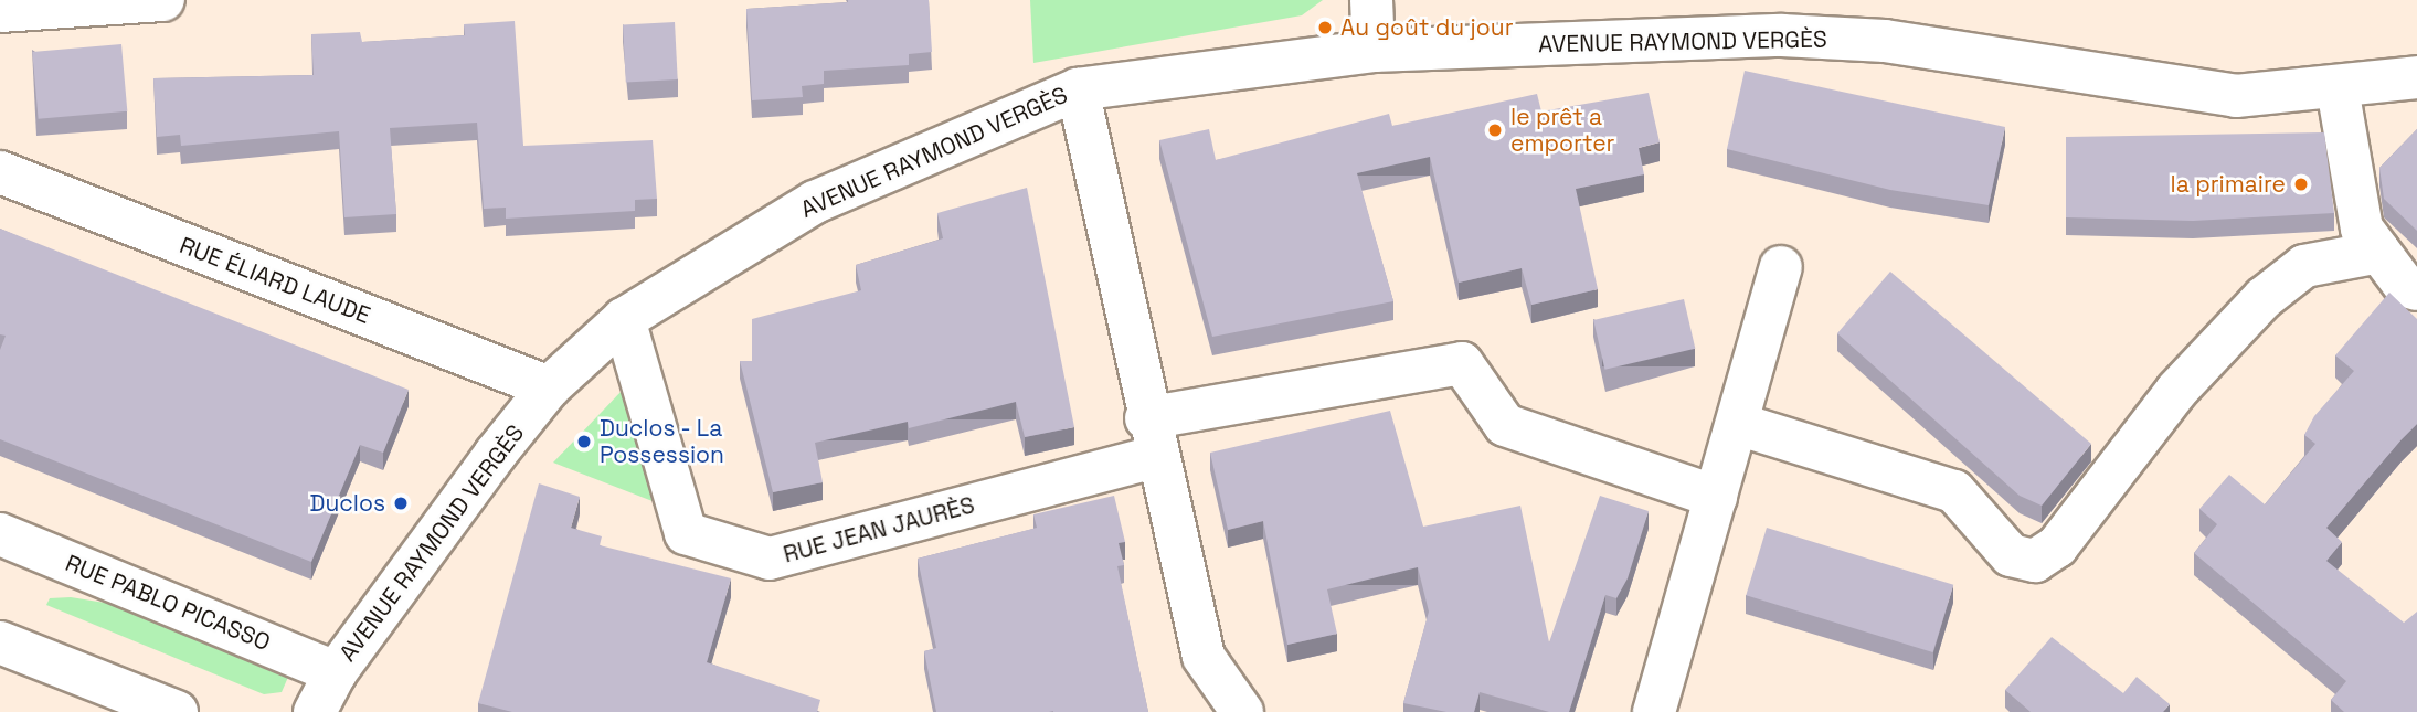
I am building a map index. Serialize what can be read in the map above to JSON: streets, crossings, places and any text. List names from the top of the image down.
{
  "streets": {
    "street": [
      "AVENUE RAYMOND VERGÈS",
      "RUE ÉLIARD LAUDE",
      "RUE JEAN JAURÈS",
      "RUE PABLO PICASSO"
    ]
  },
  "crossings": [
    ["AVENUE RAYMOND VERGÈS", "RUE ÉLIARD LAUDE"],
    ["AVENUE RAYMOND VERGÈS", "RUE JEAN JAURÈS"],
    ["AVENUE RAYMOND VERGÈS", "RUE PABLO PICASSO"]
  ],
  "places": [
    "Au goût du jour",
    "le prêt a emporter",
    "la primaire",
    "Duclos - La Possession",
    "Duclos"
  ]
}
